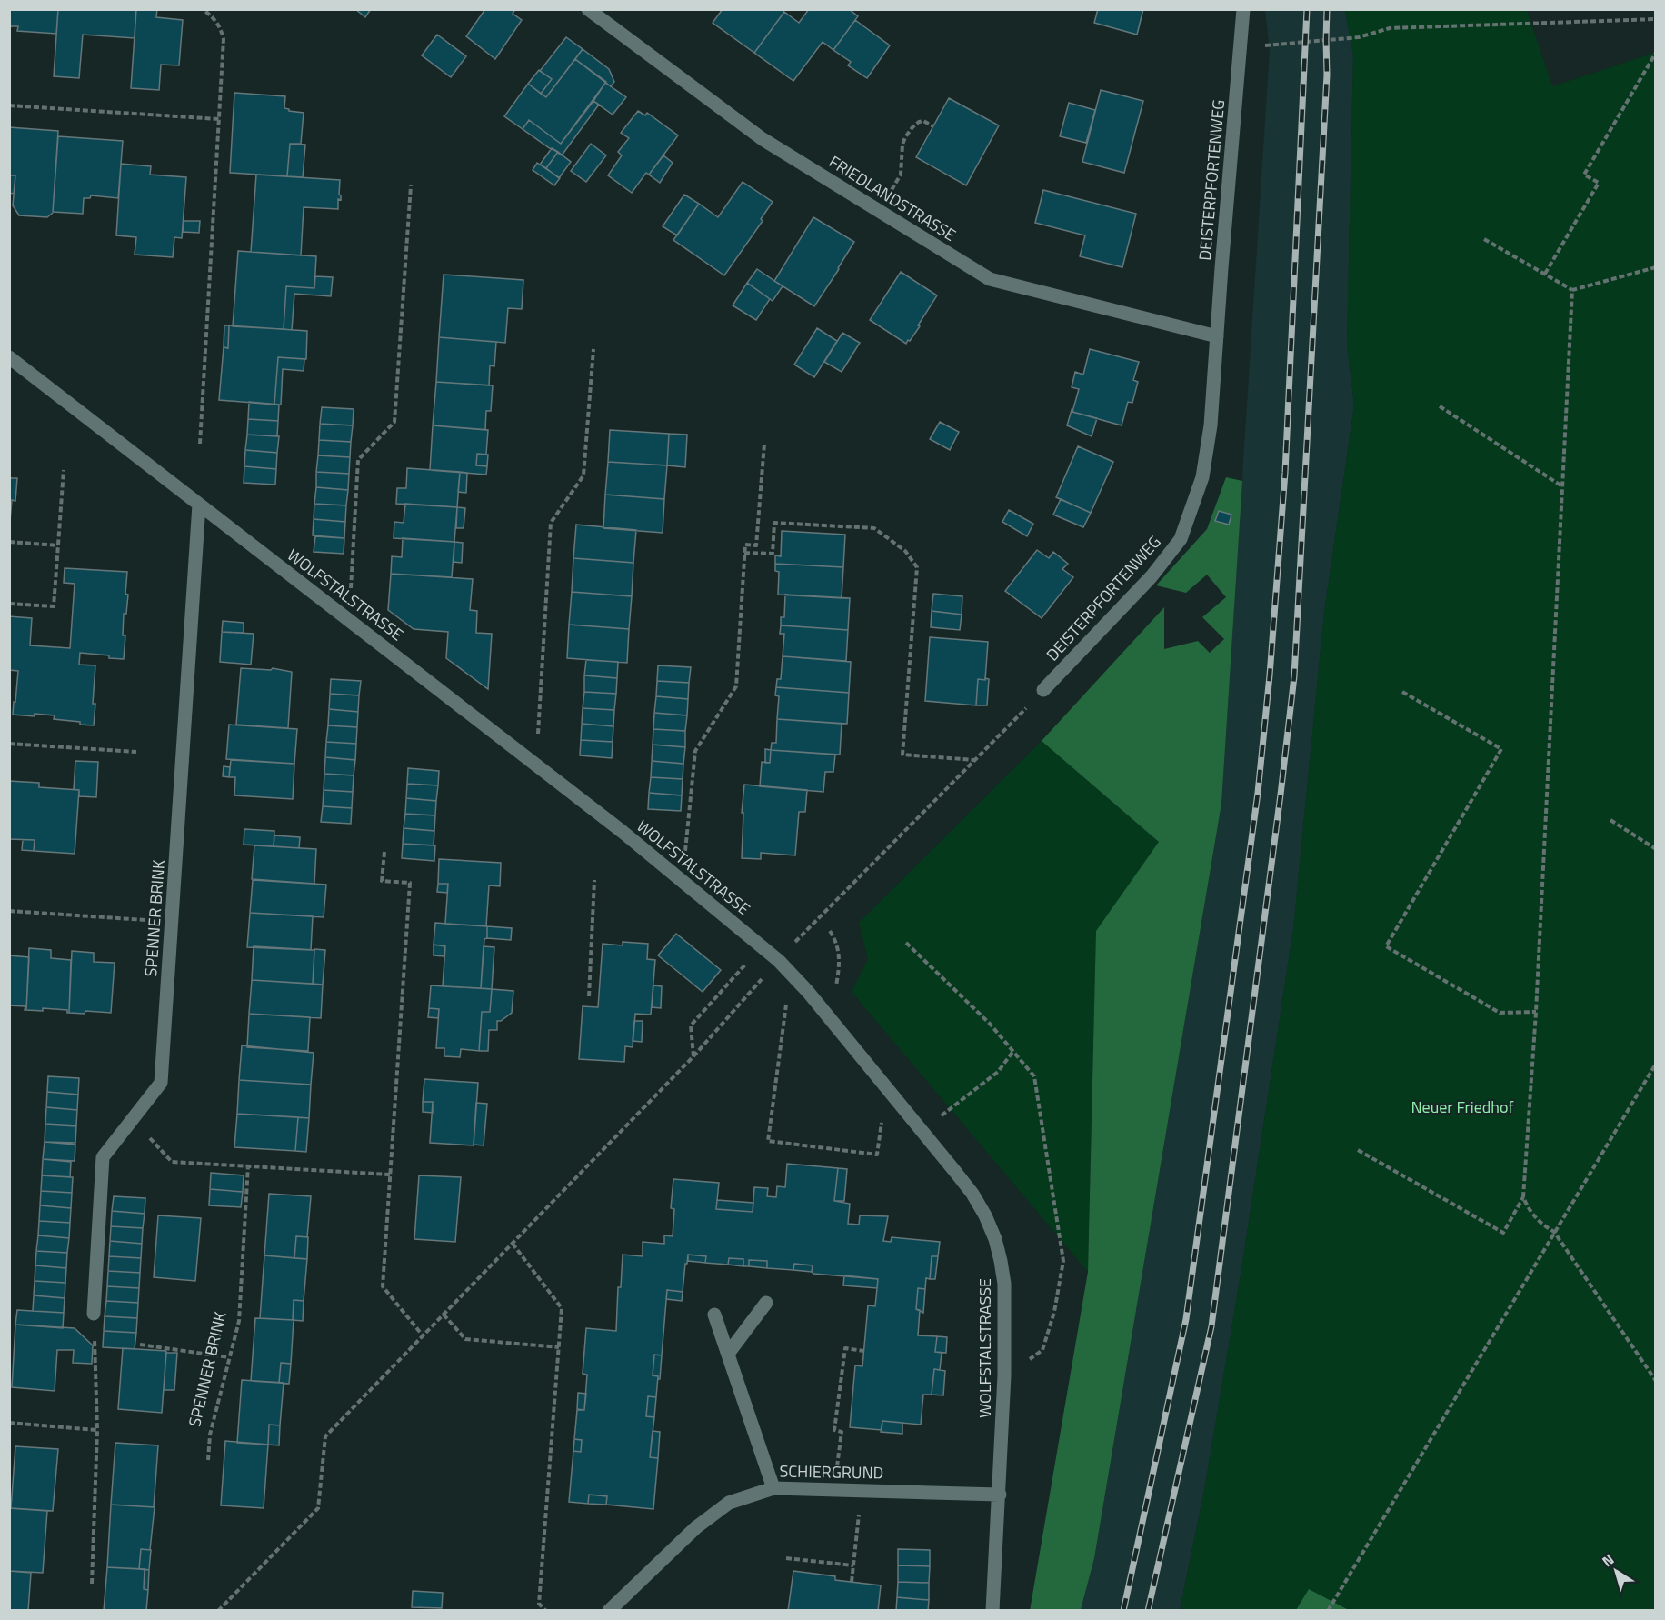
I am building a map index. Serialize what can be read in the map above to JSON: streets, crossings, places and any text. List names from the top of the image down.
{
  "streets": {
    "street": [
      "DEISTERPFORTENWEG",
      "FRIEDLANDSTRASSE",
      "WOLFSTALSTRASSE",
      "SPENNER BRINK",
      "SCHIERGRUND"
    ]
  },
  "crossings": [
    ["DEISTERPFORTENWEG", "FRIEDLANDSTRASSE"],
    ["WOLFSTALSTRASSE", "SPENNER BRINK"],
    ["WOLFSTALSTRASSE", "SCHIERGRUND"]
  ],
  "parks": ["Neuer Friedhof"],
  "north": "top left"
}
